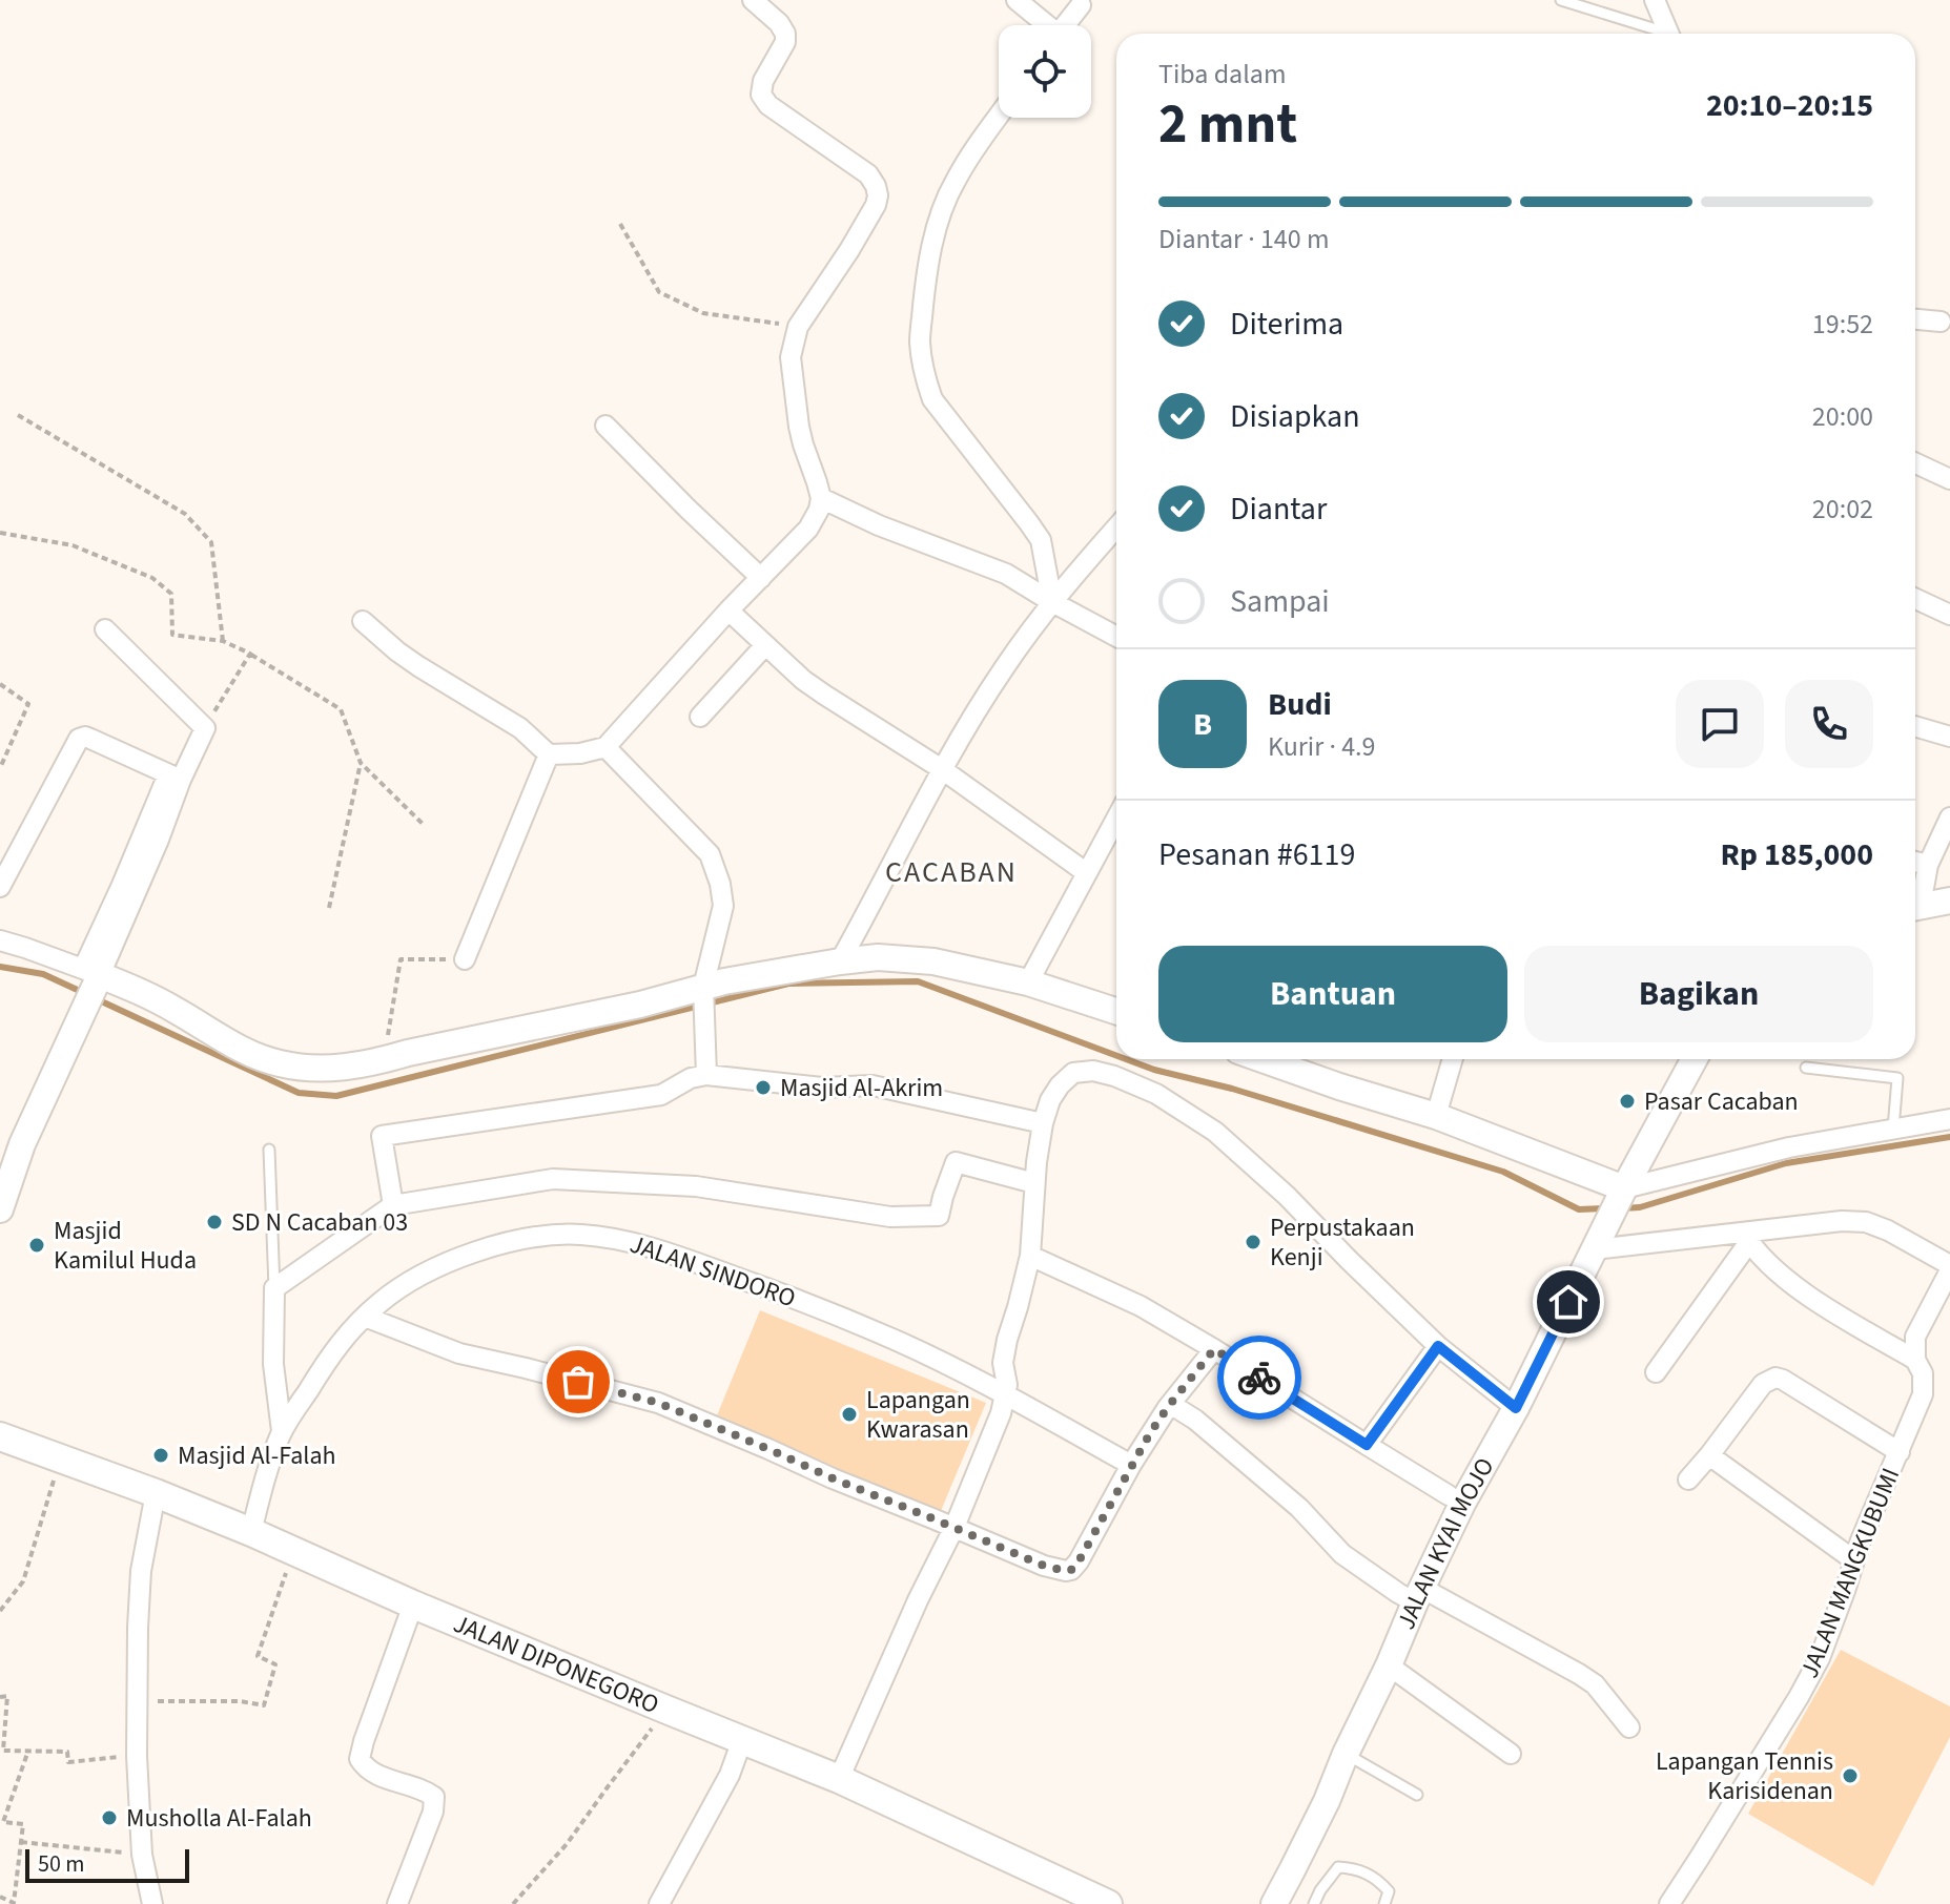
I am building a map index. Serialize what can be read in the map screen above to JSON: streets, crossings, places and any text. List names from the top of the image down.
{
  "streets": {
    "main road": ["JALAN DIPONEGORO"],
    "street": ["JALAN SINDORO", "JALAN KYAI MOJO", "JALAN MANGKUBUMI"]
  },
  "crossings": [
    ["JALAN SINDORO", "JALAN DIPONEGORO"]
  ],
  "districts": ["CACABAN"],
  "places": [
    "Masjid Al-Akrim",
    "Pasar Cacaban",
    "SD N Cacaban 03",
    "Perpustakaan Kenji",
    "Masjid Kamilul Huda",
    "Lapangan Kwarasan",
    "Masjid Al-Falah",
    "Lapangan Tennis Karisidenan",
    "Musholla Al-Falah"
  ],
  "scale_bar": "50 m",
  "page": {
    "heading": ["2 mnt", "Tiba dalam", "20:10–20:15"],
    "panel": [
      "Budi",
      "Kurir · 4.9",
      "Pesanan #6119",
      "Rp 185,000"
    ],
    "bar": "Diantar · 140 m",
    "list": [
      ["Diterima", "19:52"],
      ["Disiapkan", "20:00"],
      ["Diantar", "20:02"],
      "Sampai"
    ],
    "round": "B",
    "buttons": ["Bantuan", "Bagikan"],
    "scale": "50 m"
  }
}
